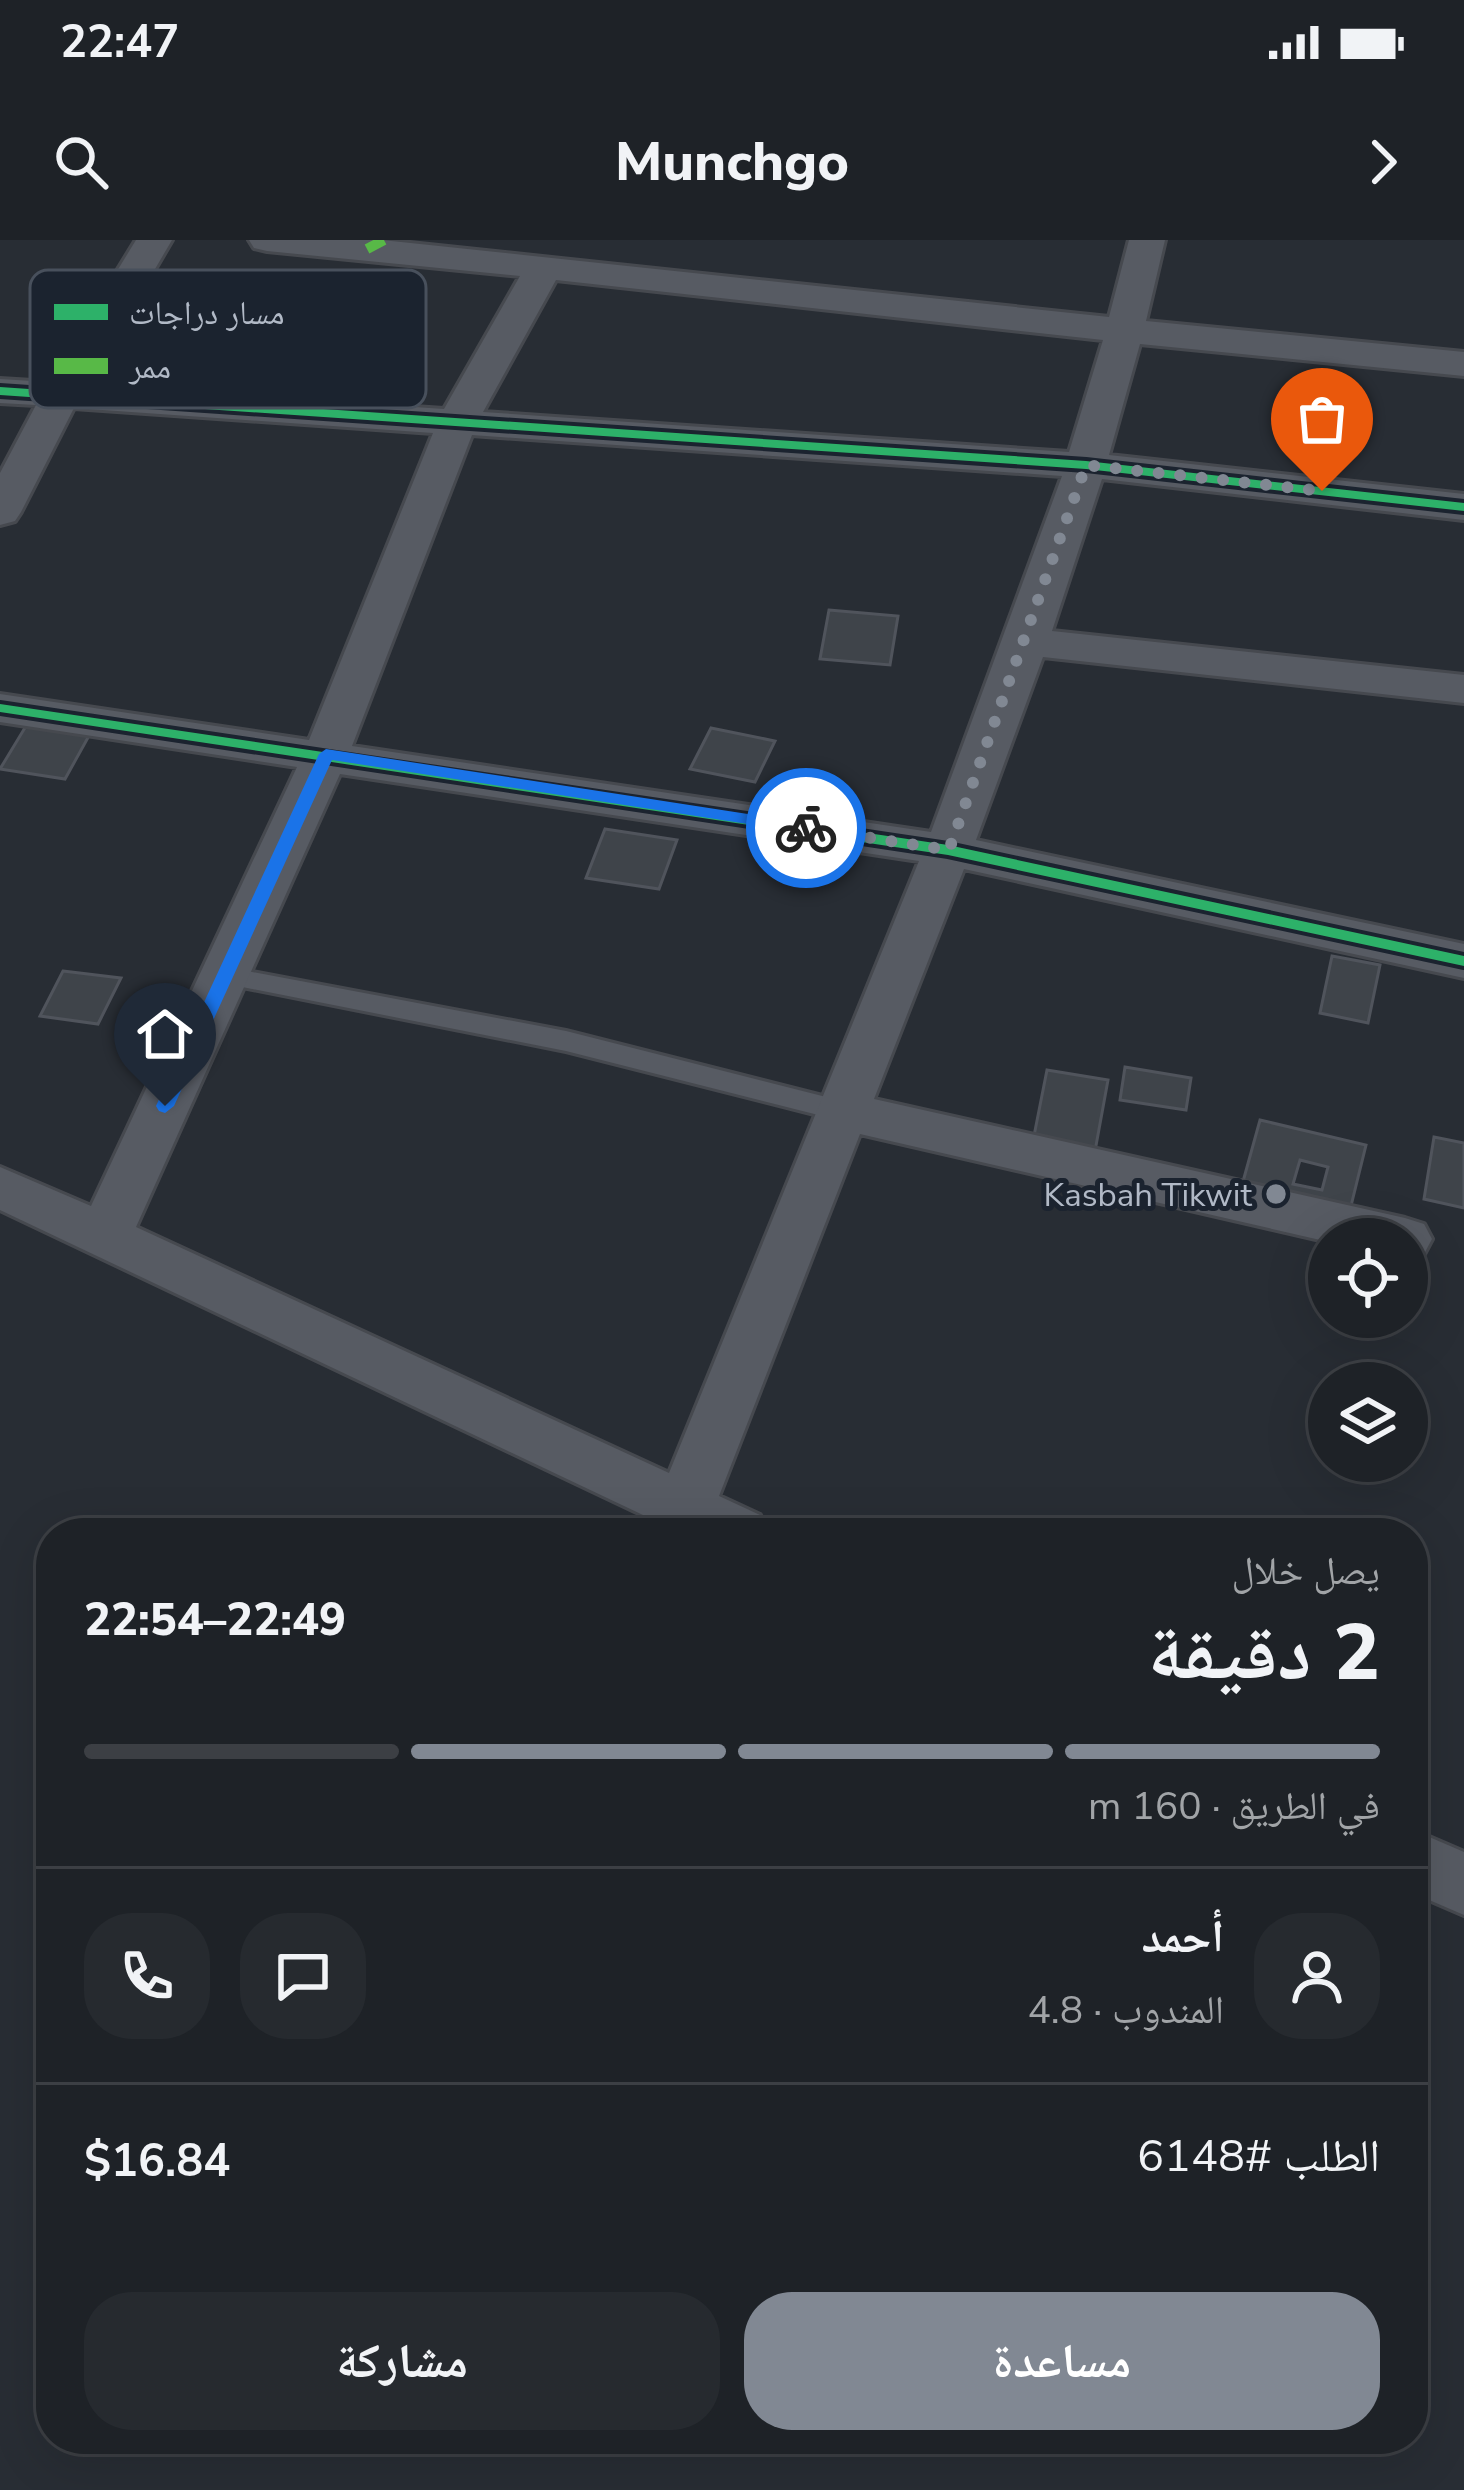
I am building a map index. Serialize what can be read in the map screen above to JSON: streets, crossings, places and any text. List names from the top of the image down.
{
  "places": ["Kasbah Tikwit"],
  "legend": ["مسار دراجات", "ممر"],
  "page": {
    "status": "22:47",
    "header": "Munchgo",
    "heading": ["2 دقيقة", "يصل خلال", "22:49–22:54"],
    "panel": [
      "أحمد",
      "المندوب · 4.8",
      "الطلب #6148",
      "$16.84"
    ],
    "bar": "في الطريق · 160 m",
    "buttons": ["مساعدة", "مشاركة"]
  }
}
